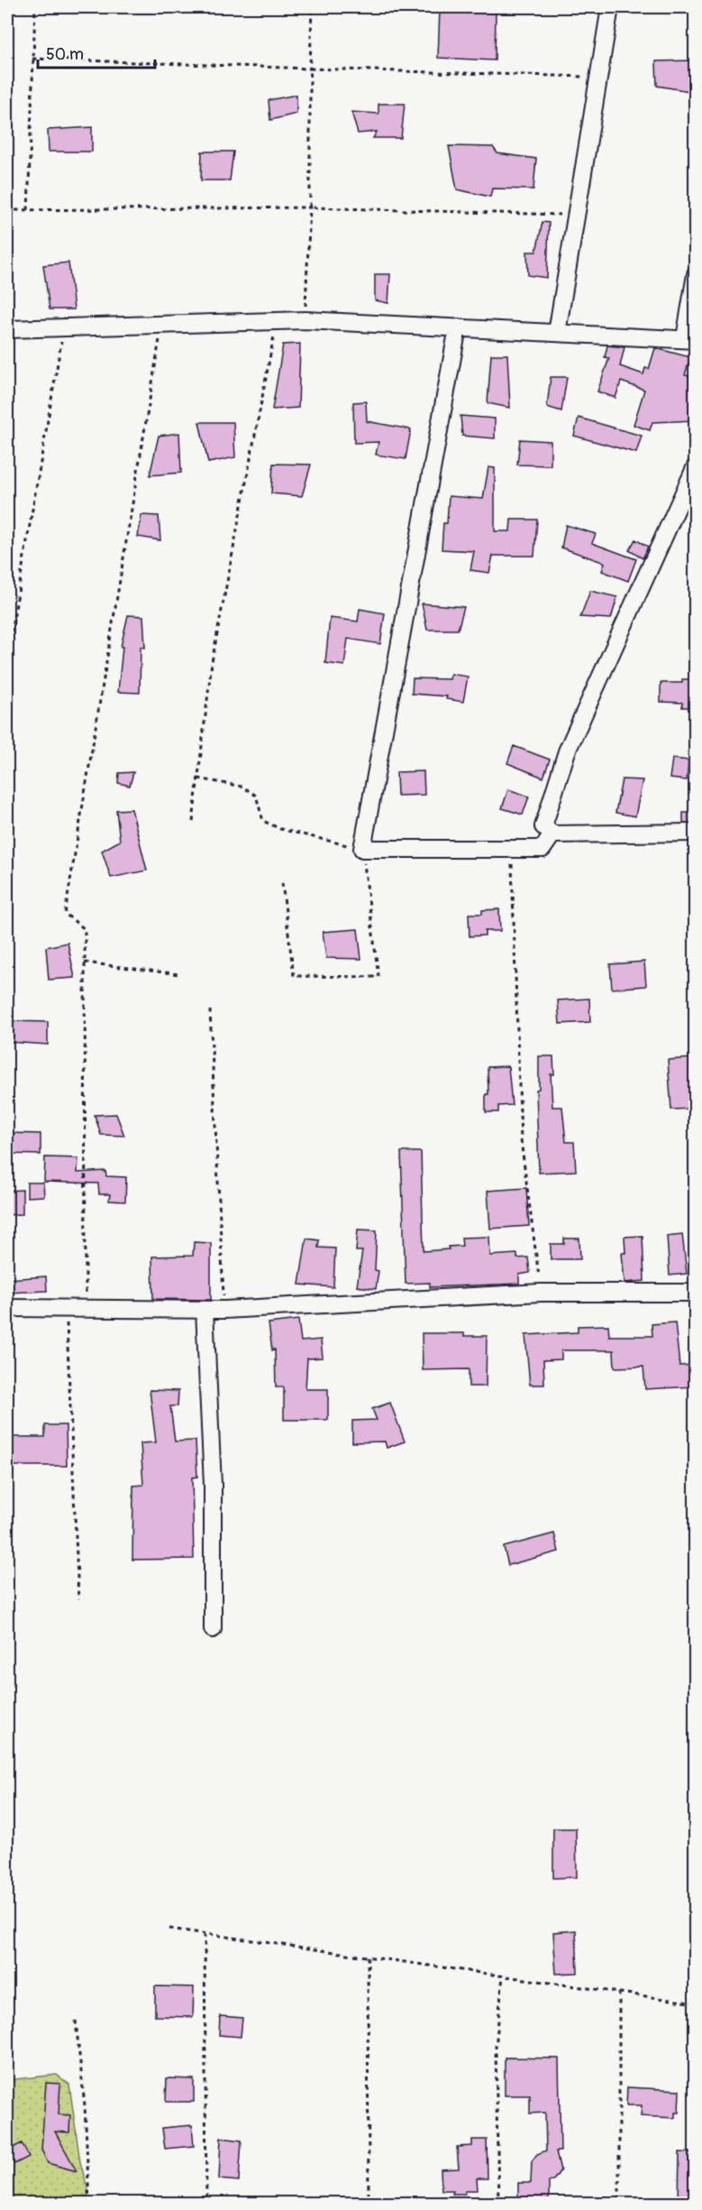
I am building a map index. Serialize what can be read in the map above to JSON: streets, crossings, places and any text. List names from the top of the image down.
{
  "scale_bar": "50 m"
}
